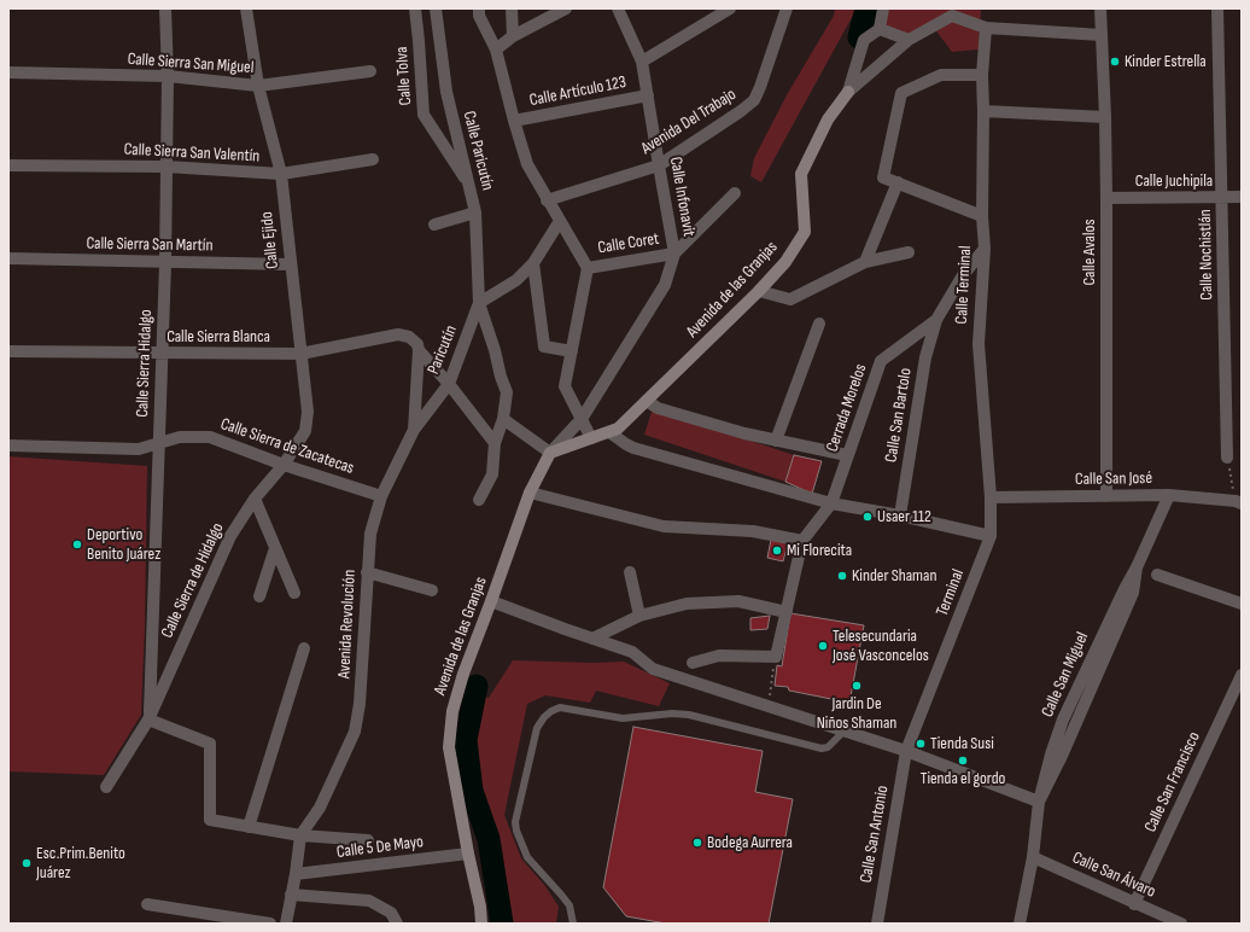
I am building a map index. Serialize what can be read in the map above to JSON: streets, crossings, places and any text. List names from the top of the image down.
{
  "streets": {
    "street": [
      "Calle Sierra San Miguel",
      "Calle Tolva",
      "Calle Artículo 123",
      "Avenida Del Trabajo",
      "Calle Paricutín",
      "Calle Sierra San Valentín",
      "Calle Juchipila",
      "Calle Infonavit",
      "Calle Ejido",
      "Calle Coret",
      "Calle Sierra San Martín",
      "Calle Avalos",
      "Calle Nochistlán",
      "Calle Terminal",
      "Avenida de las Granjas",
      "Calle Sierra Blanca",
      "Paricutín",
      "Calle Sierra Hidalgo",
      "Cerrada Morelos",
      "Calle San Bartolo",
      "Calle Sierra de Zacatecas",
      "Calle San José",
      "Calle Sierra de Hidalgo",
      "Terminal",
      "Avenida Revolución",
      "Calle San Miguel",
      "Calle San Francisco",
      "Calle San Antonio",
      "Calle 5 De Mayo",
      "Calle San Álvaro"
    ]
  },
  "crossings": [
    ["Calle Sierra San Miguel", "Calle Ejido"],
    ["Calle Sierra San Miguel", "Calle Sierra Hidalgo"],
    ["Calle Tolva", "Calle Paricutín"],
    ["Calle Artículo 123", "Calle Infonavit"],
    ["Avenida Del Trabajo", "Calle Infonavit"],
    ["Calle Paricutín", "Paricutín"],
    ["Calle Sierra San Valentín", "Calle Ejido"],
    ["Calle Sierra San Valentín", "Calle Sierra Hidalgo"],
    ["Calle Juchipila", "Calle Avalos"],
    ["Calle Juchipila", "Calle Nochistlán"],
    ["Calle Infonavit", "Calle Coret"],
    ["Calle Infonavit", "Avenida de las Granjas"],
    ["Calle Ejido", "Calle Sierra San Martín"],
    ["Calle Ejido", "Calle Sierra Blanca"],
    ["Calle Ejido", "Calle Sierra de Zacatecas"],
    ["Calle Ejido", "Calle Sierra de Hidalgo"],
    ["Calle Coret", "Avenida de las Granjas"],
    ["Calle Sierra San Martín", "Calle Sierra Hidalgo"],
    ["Calle Avalos", "Calle San José"],
    ["Calle Terminal", "Calle San José"],
    ["Calle Terminal", "Terminal"],
    ["Avenida de las Granjas", "Calle 5 De Mayo"],
    ["Calle Sierra Blanca", "Calle Sierra Hidalgo"],
    ["Calle Sierra Blanca", "Avenida Revolución"],
    ["Paricutín", "Avenida Revolución"],
    ["Calle Sierra Hidalgo", "Calle Sierra de Zacatecas"],
    ["Calle Sierra Hidalgo", "Calle Sierra de Hidalgo"],
    ["Cerrada Morelos", "Calle San Bartolo"],
    ["Calle Sierra de Zacatecas", "Calle Sierra de Hidalgo"],
    ["Calle Sierra de Zacatecas", "Avenida Revolución"],
    ["Calle San José", "Terminal"],
    ["Calle San José", "Calle San Miguel"],
    ["Terminal", "Calle San Antonio"],
    ["Avenida Revolución", "Calle 5 De Mayo"],
    ["Calle San Miguel", "Calle San Álvaro"],
    ["Calle San Francisco", "Calle San Álvaro"]
  ],
  "places": [
    "Kinder Estrella",
    "Usaer 112",
    "Deportivo Benito Juárez",
    "Mi Florecita",
    "Kinder Shaman",
    "Telesecundaria José Vasconcelos",
    "Jardin De Niños Shaman",
    "Tienda Susi",
    "Tienda el gordo",
    "Bodega Aurrera",
    "Esc.Prim.Benito Juárez"
  ]
}
